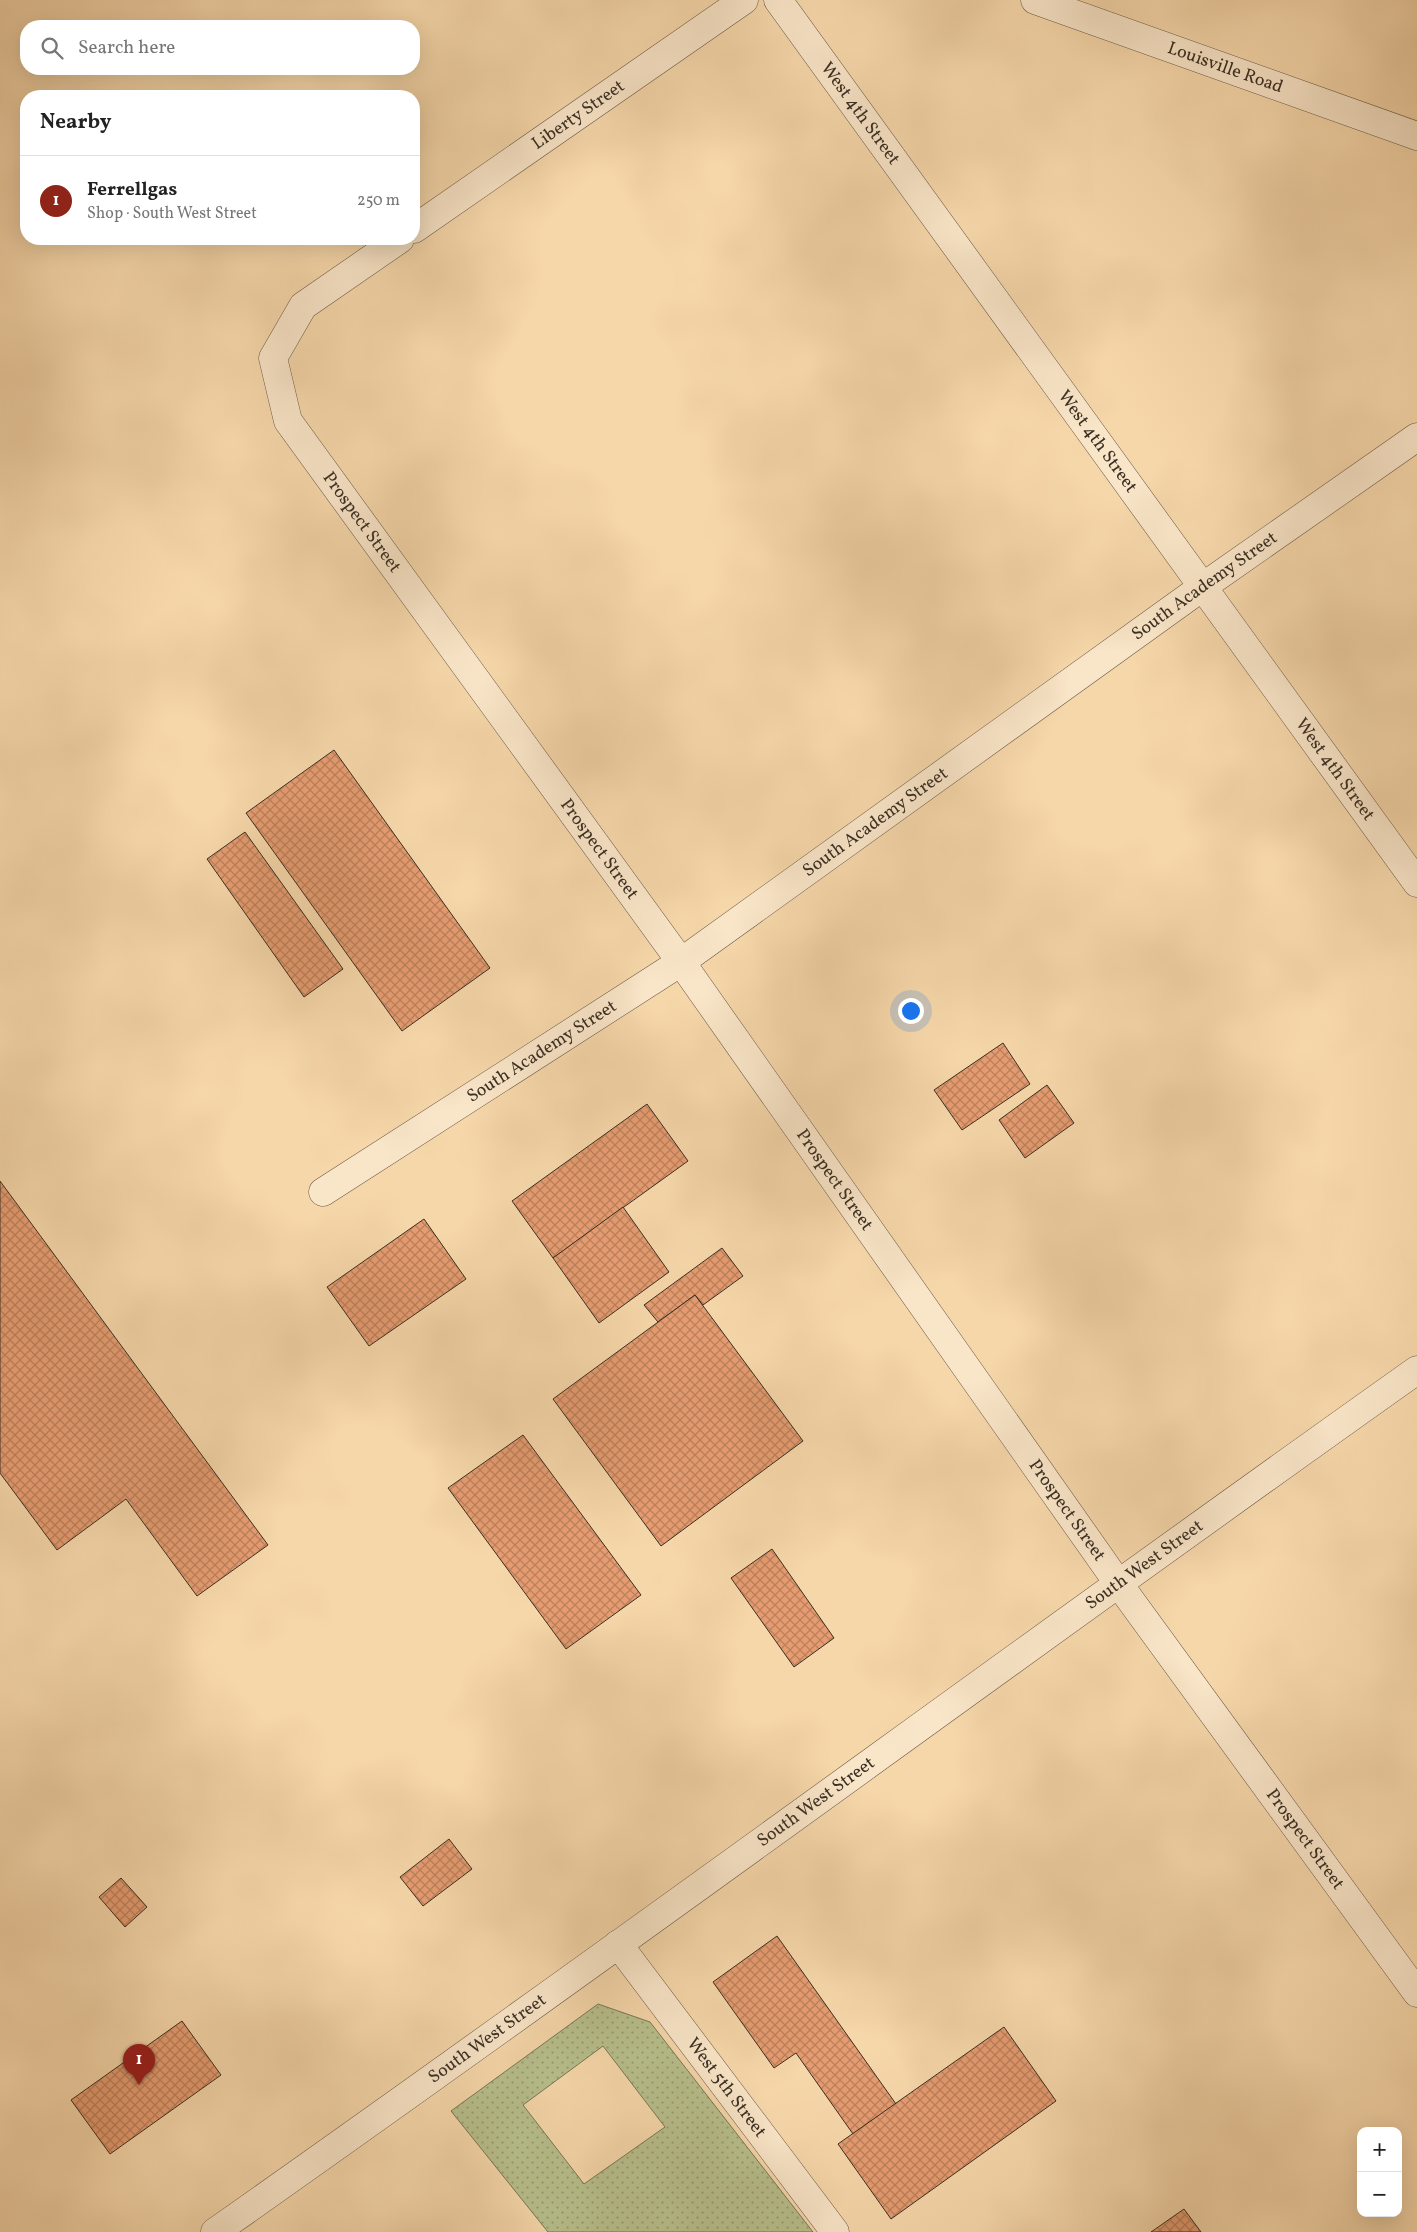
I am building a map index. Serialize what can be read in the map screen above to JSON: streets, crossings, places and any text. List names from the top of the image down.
{
  "streets": {
    "street": [
      "Louisville Road",
      "West 4th Street",
      "Liberty Street",
      "Prospect Street",
      "South Academy Street",
      "South West Street",
      "West 5th Street"
    ]
  },
  "crossings": [
    ["West 4th Street", "South Academy Street"],
    ["Prospect Street", "South Academy Street"],
    ["Prospect Street", "South West Street"],
    ["South West Street", "West 5th Street"]
  ],
  "page": {
    "search": "Search here",
    "heading": "Nearby",
    "list": [
      {
        "mark": "1",
        "name": "Ferrellgas",
        "note": "Shop · South West Street",
        "value": "250 m"
      }
    ],
    "pins": "1",
    "map_buttons": ["+", "−"]
  }
}
